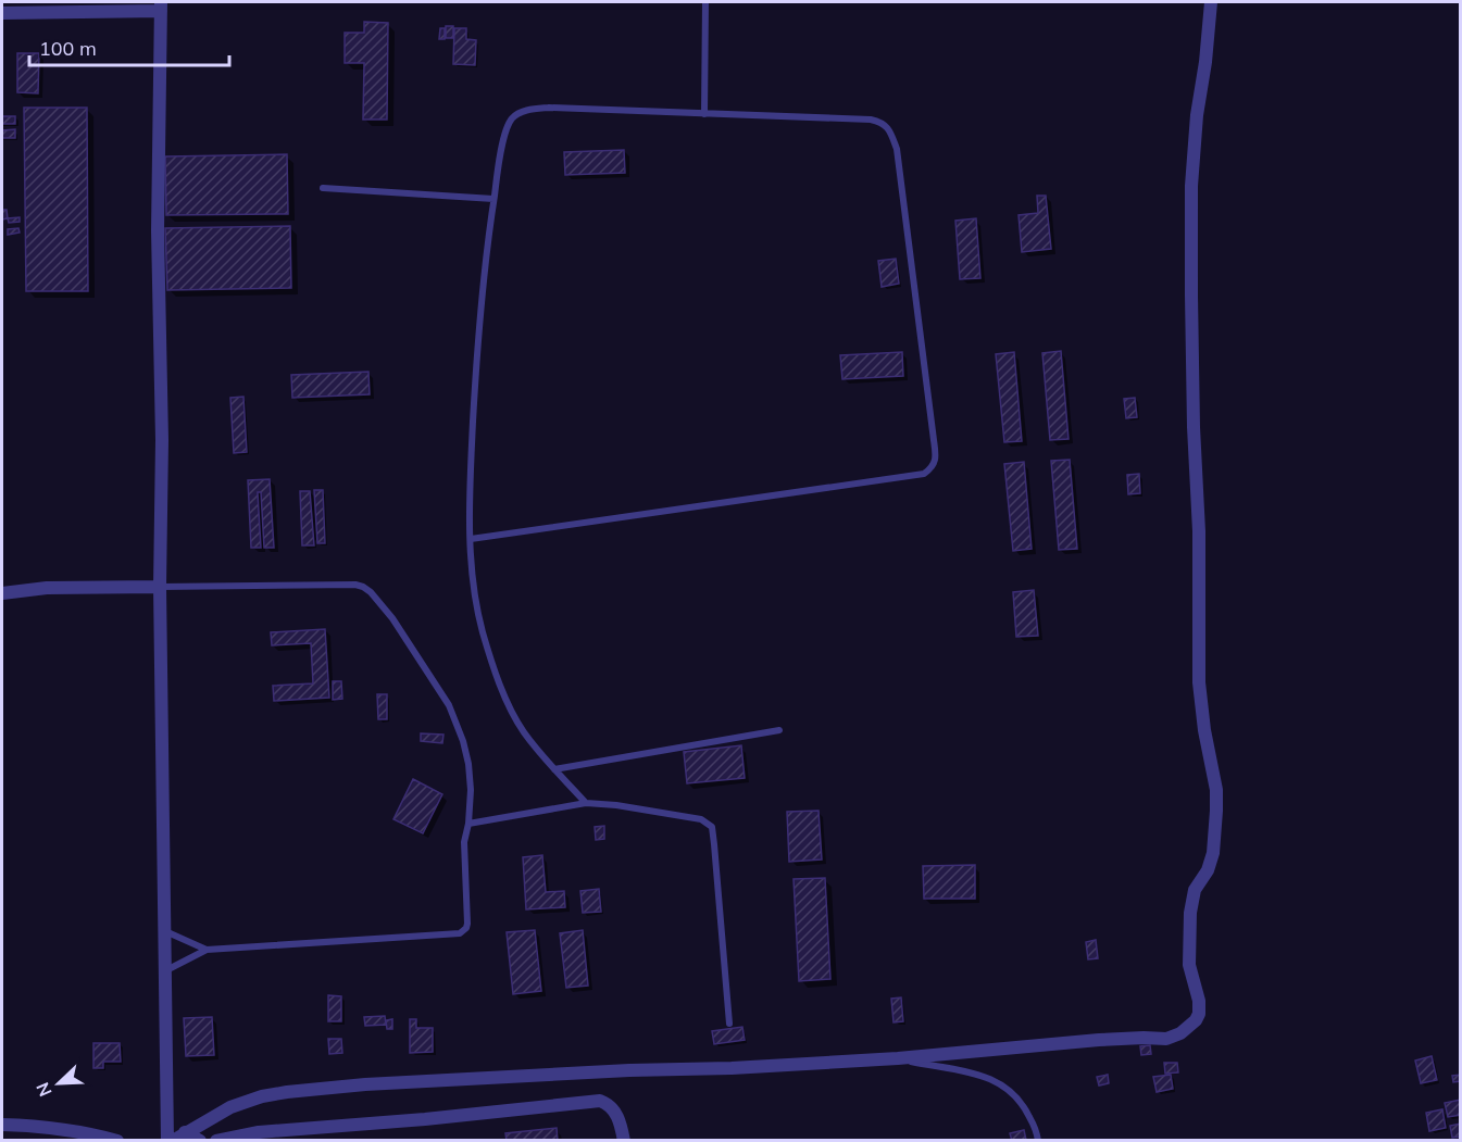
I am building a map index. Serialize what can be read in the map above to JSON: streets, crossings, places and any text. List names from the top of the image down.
{
  "scale_bar": "100 m",
  "north": "bottom left"
}
